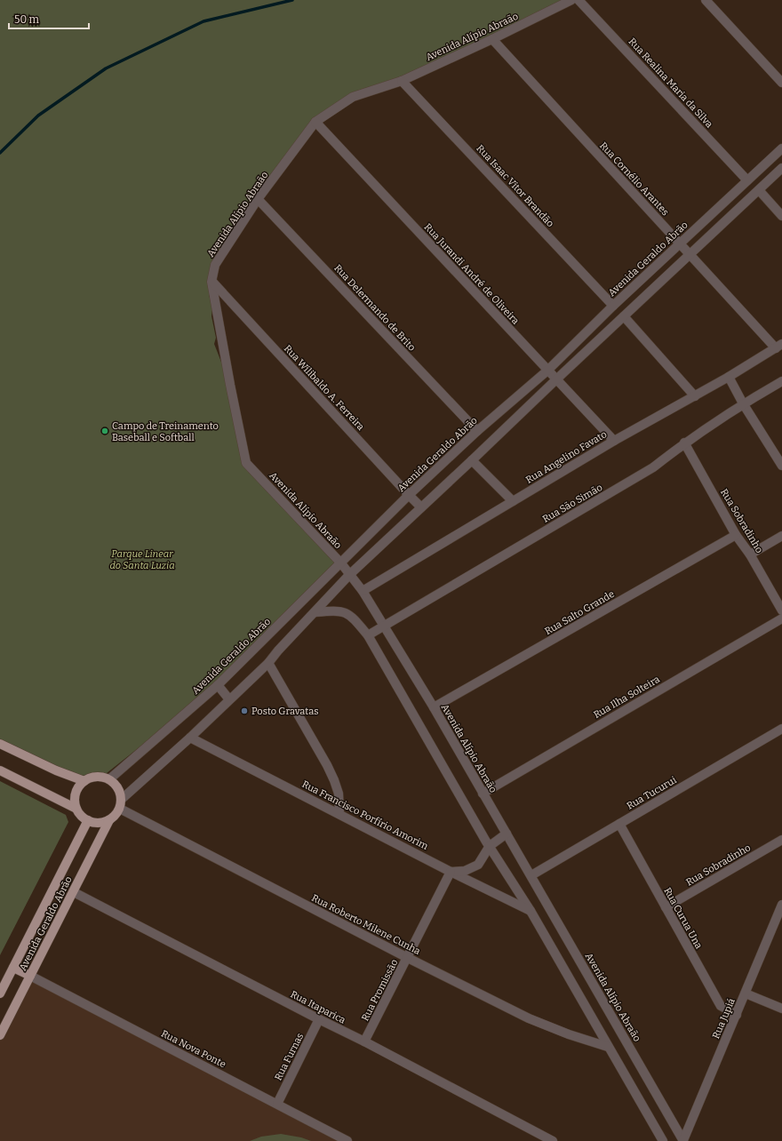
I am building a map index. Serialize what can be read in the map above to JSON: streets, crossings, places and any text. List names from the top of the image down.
{
  "streets": {
    "main road": ["Avenida Geraldo Abrão"],
    "street": [
      "Avenida Alípio Abraão",
      "Rua Realina Maria da Silva",
      "Rua Cornélio Arantes",
      "Rua Isaac Vitor Brandão",
      "Rua Jurandi André de Oliveira",
      "Rua Delermando de Brito",
      "Rua Wilibaldo A. Ferreira",
      "Rua Angelino Favato",
      "Rua São Simão",
      "Rua Sobradinho",
      "Rua Salto Grande",
      "Rua Ilha Solteira",
      "Rua Tucurui",
      "Rua Francisco Porfírio Amorim",
      "Rua Curua Una",
      "Rua Roberto Milene Cunha",
      "Rua Promissão",
      "Rua Itaparica",
      "Rua Jupiá",
      "Rua Nova Ponte",
      "Rua Furnas"
    ]
  },
  "crossings": [
    ["Avenida Alípio Abraão", "Rua Cornélio Arantes"],
    ["Avenida Alípio Abraão", "Rua Isaac Vitor Brandão"],
    ["Avenida Alípio Abraão", "Avenida Geraldo Abrão"],
    ["Avenida Alípio Abraão", "Rua Jurandi André de Oliveira"],
    ["Avenida Alípio Abraão", "Rua Delermando de Brito"],
    ["Avenida Alípio Abraão", "Rua Wilibaldo A. Ferreira"],
    ["Avenida Alípio Abraão", "Rua Angelino Favato"],
    ["Avenida Alípio Abraão", "Rua São Simão"],
    ["Avenida Alípio Abraão", "Rua Salto Grande"],
    ["Avenida Alípio Abraão", "Rua Ilha Solteira"],
    ["Avenida Alípio Abraão", "Rua Tucurui"],
    ["Avenida Alípio Abraão", "Rua Jupiá"],
    ["Rua Realina Maria da Silva", "Avenida Geraldo Abrão"],
    ["Rua Cornélio Arantes", "Avenida Geraldo Abrão"],
    ["Rua Cornélio Arantes", "Rua Angelino Favato"],
    ["Rua Isaac Vitor Brandão", "Avenida Geraldo Abrão"],
    ["Avenida Geraldo Abrão", "Rua Jurandi André de Oliveira"],
    ["Avenida Geraldo Abrão", "Rua Delermando de Brito"],
    ["Avenida Geraldo Abrão", "Rua Wilibaldo A. Ferreira"],
    ["Avenida Geraldo Abrão", "Rua Francisco Porfírio Amorim"],
    ["Avenida Geraldo Abrão", "Rua Roberto Milene Cunha"],
    ["Avenida Geraldo Abrão", "Rua Itaparica"],
    ["Avenida Geraldo Abrão", "Rua Nova Ponte"],
    ["Rua Jurandi André de Oliveira", "Rua Angelino Favato"],
    ["Rua São Simão", "Rua Sobradinho"],
    ["Rua Sobradinho", "Rua Salto Grande"],
    ["Rua Sobradinho", "Rua Curua Una"],
    ["Rua Tucurui", "Rua Curua Una"],
    ["Rua Francisco Porfírio Amorim", "Rua Promissão"],
    ["Rua Curua Una", "Rua Jupiá"],
    ["Rua Roberto Milene Cunha", "Rua Promissão"],
    ["Rua Promissão", "Rua Itaparica"],
    ["Rua Itaparica", "Rua Furnas"],
    ["Rua Nova Ponte", "Rua Furnas"]
  ],
  "parks": ["Parque Linear do Santa Luzia"],
  "places": ["Campo de Treinamento Baseball e Softball", "Posto Gravatas"],
  "scale_bar": "50 m"
}
